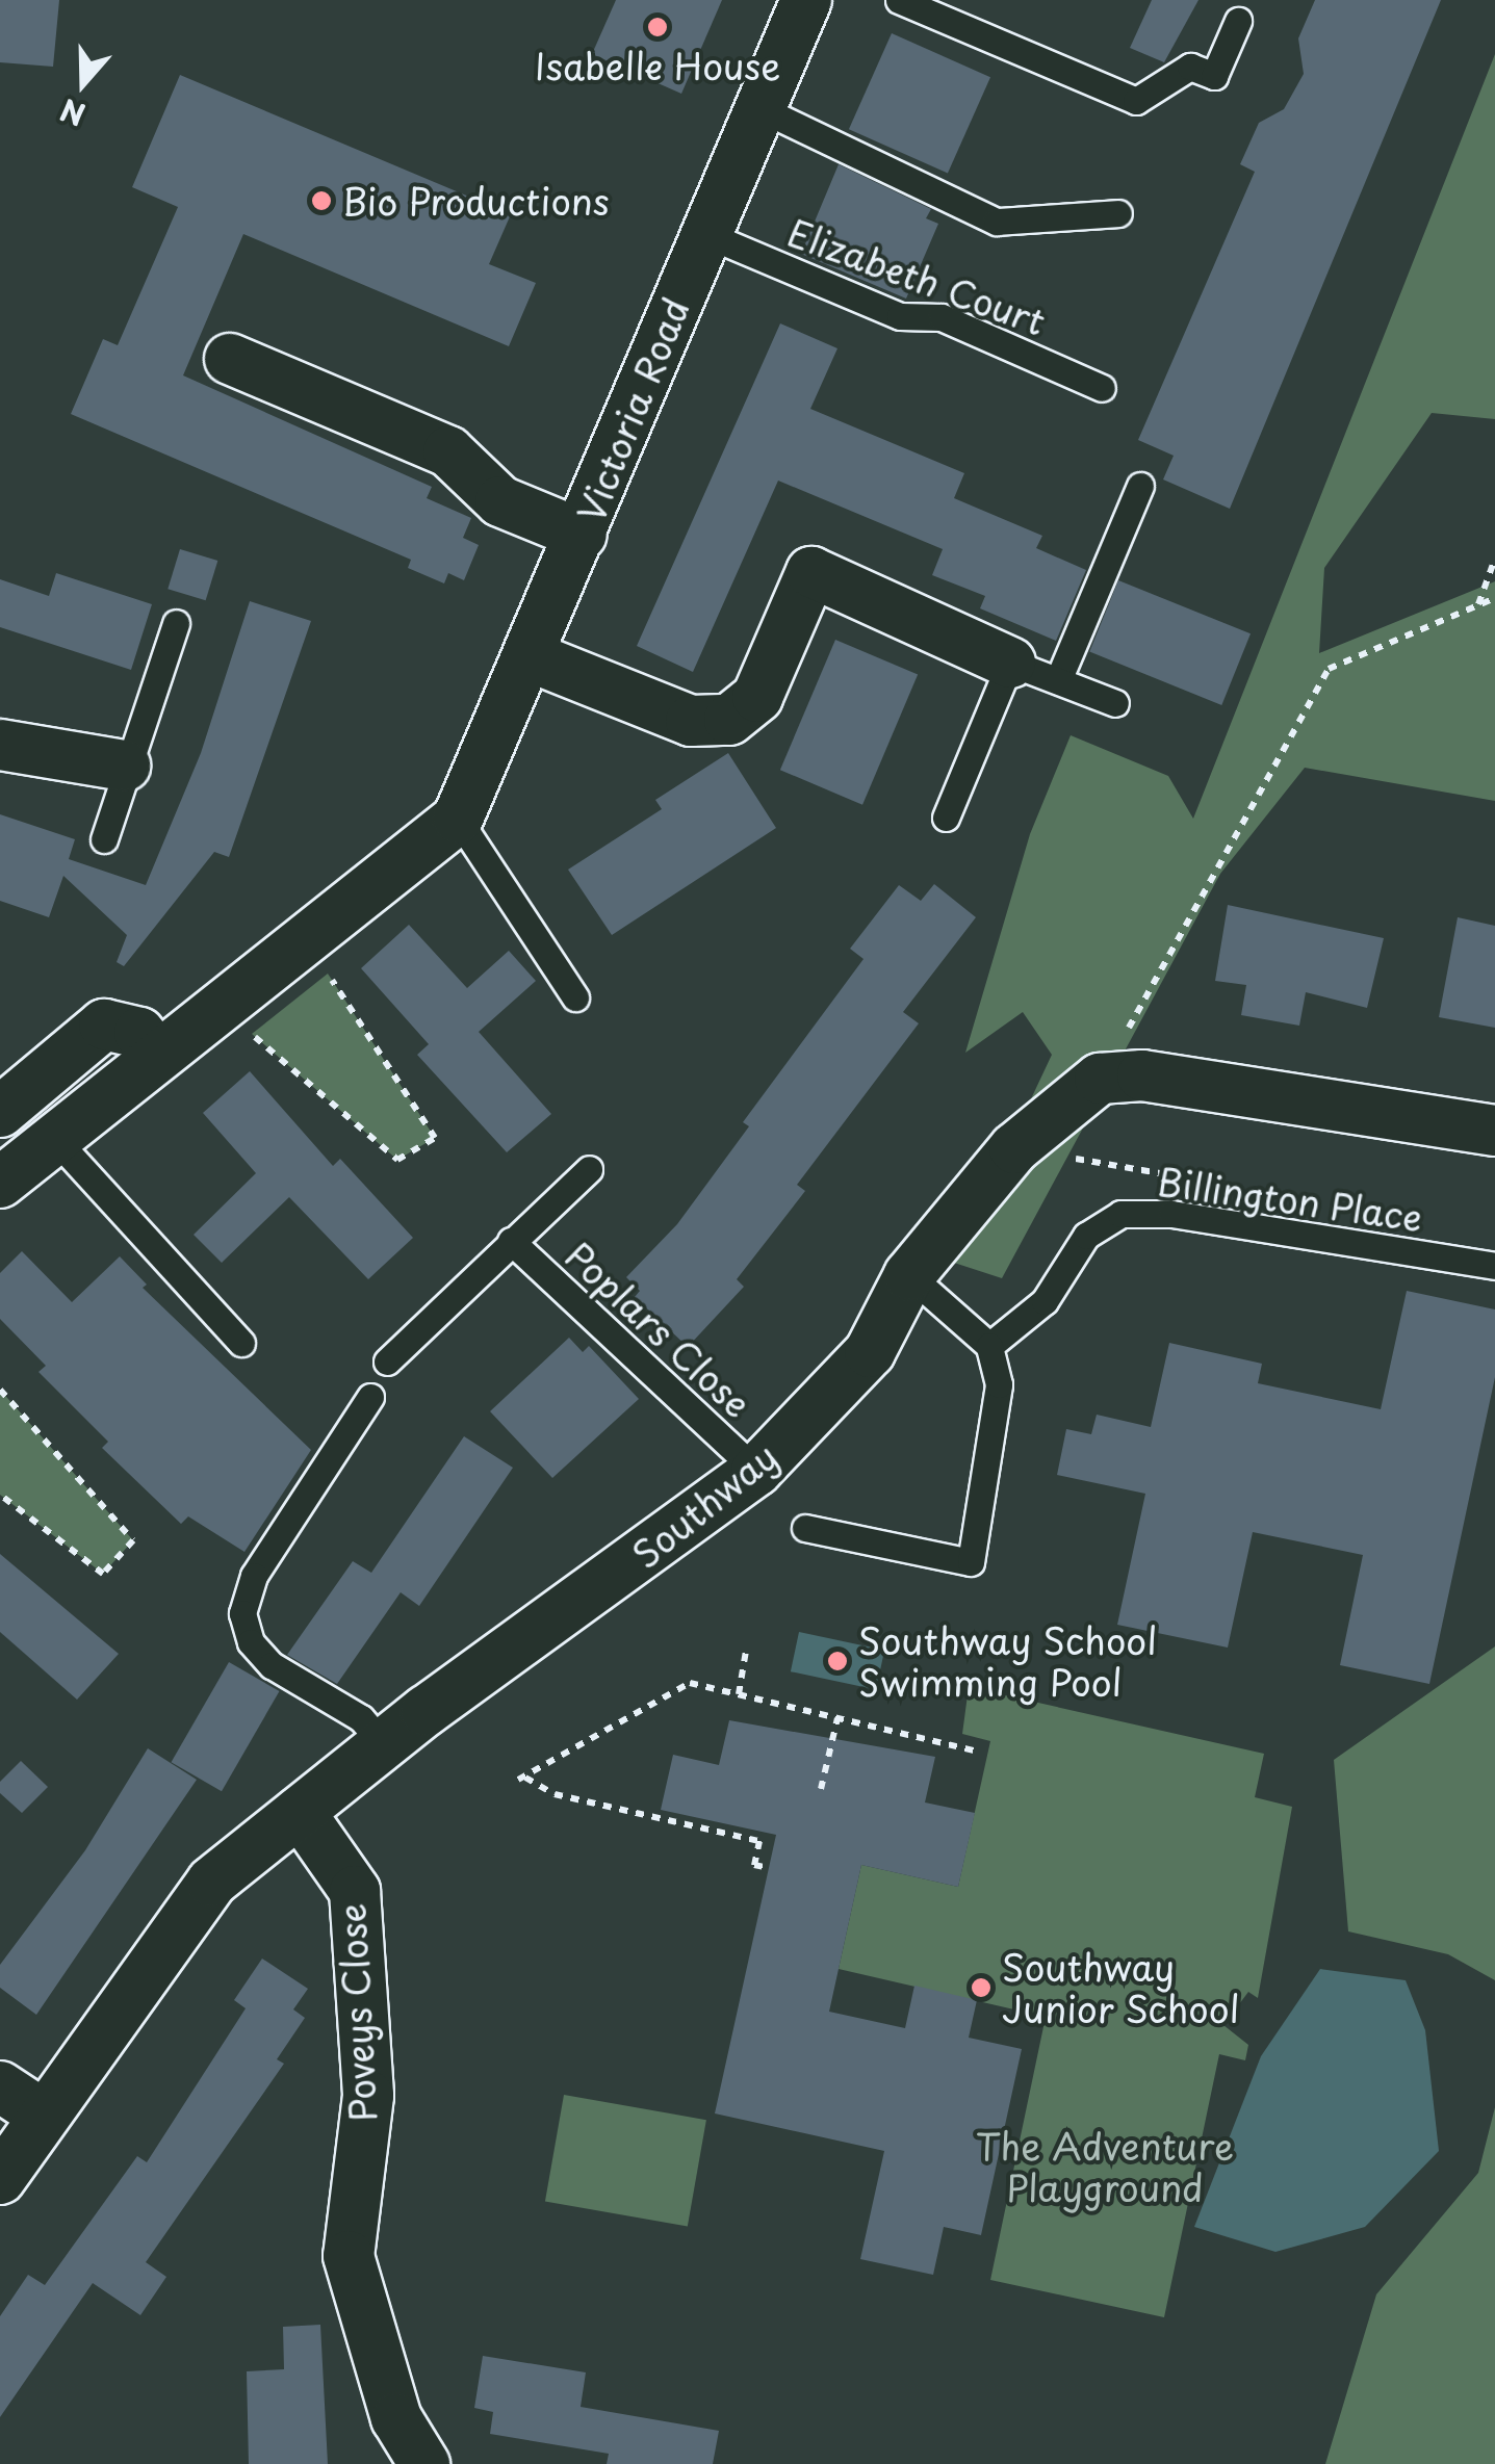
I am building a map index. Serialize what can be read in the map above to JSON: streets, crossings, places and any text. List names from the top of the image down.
{
  "streets": {
    "street": ["Victoria Road", "Southway", "Poveys Close"],
    "lane": ["Elizabeth Court", "Billington Place", "Poplars Close"]
  },
  "crossings": [
    ["Elizabeth Court", "Victoria Road"],
    ["Poplars Close", "Southway"],
    ["Southway", "Poveys Close"]
  ],
  "parks": ["The Adventure Playground"],
  "places": [
    "Isabelle House",
    "Bio Productions",
    "Southway School Swimming Pool",
    "Southway Junior School"
  ],
  "north": "bottom"
}
